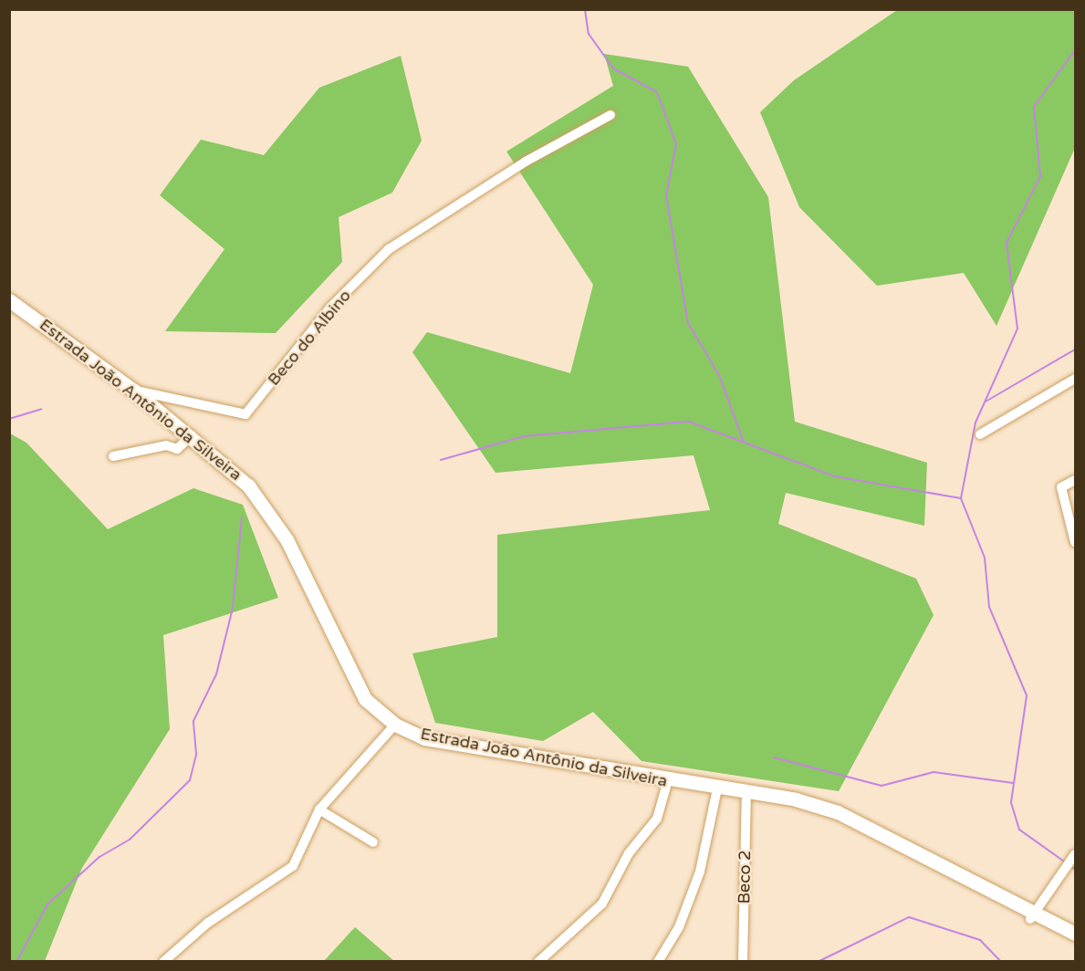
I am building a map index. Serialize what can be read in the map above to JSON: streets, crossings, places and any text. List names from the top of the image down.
{
  "streets": {
    "main road": ["Estrada João Antônio da Silveira"],
    "street": ["Beco do Albino", "Beco 2"]
  },
  "crossings": [
    ["Beco do Albino", "Estrada João Antônio da Silveira"],
    ["Estrada João Antônio da Silveira", "Beco 2"]
  ]
}
